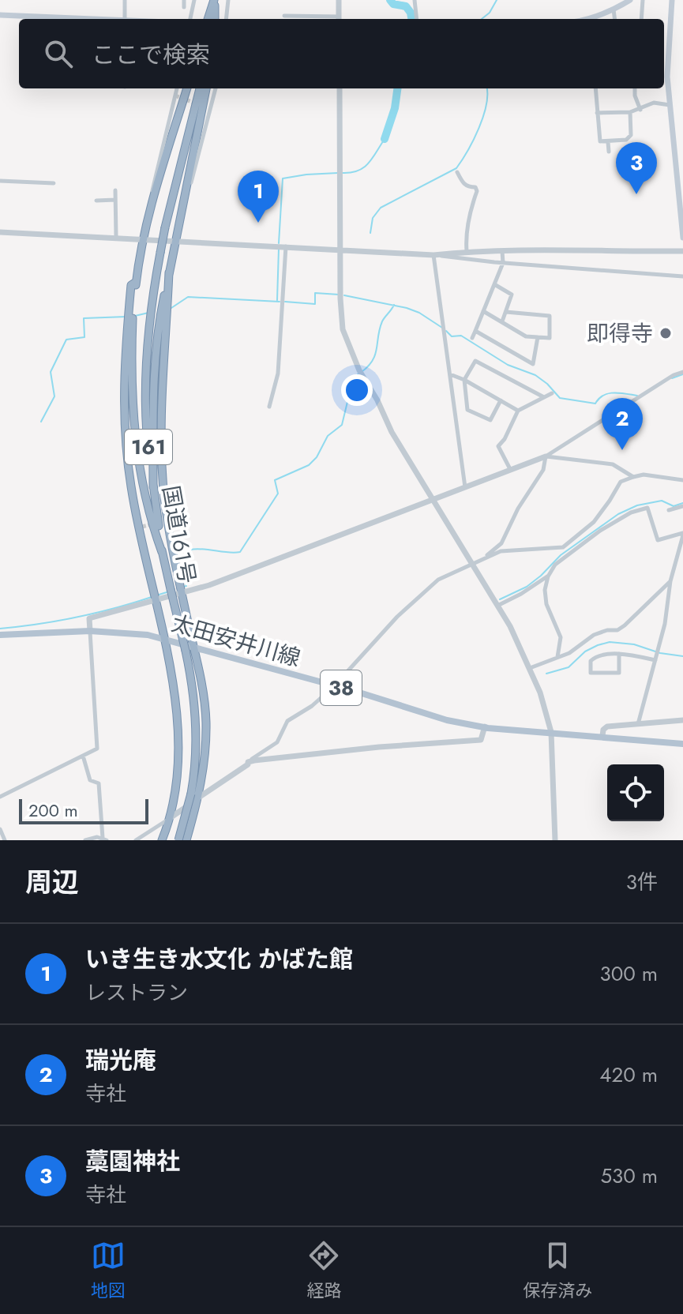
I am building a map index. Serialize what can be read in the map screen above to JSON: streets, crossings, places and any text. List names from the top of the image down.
{
  "streets": {
    "highway": ["161", "国道161号"],
    "main road": ["太田安井川線", "38"]
  },
  "places": ["即得寺"],
  "scale_bar": "200 m",
  "page": {
    "search": "ここで検索",
    "pins": ["3", "1", "2"],
    "scale": "200 m",
    "heading": ["周辺", "3件"],
    "list": [
      {
        "mark": "1",
        "name": "いき生き水文化 かばた館",
        "note": "レストラン",
        "value": "300 m"
      },
      {
        "mark": "2",
        "name": "瑞光庵",
        "note": "寺社",
        "value": "420 m"
      },
      {
        "mark": "3",
        "name": "藁園神社",
        "note": "寺社",
        "value": "530 m"
      }
    ],
    "nav": ["地図", "経路", "保存済み"]
  }
}
